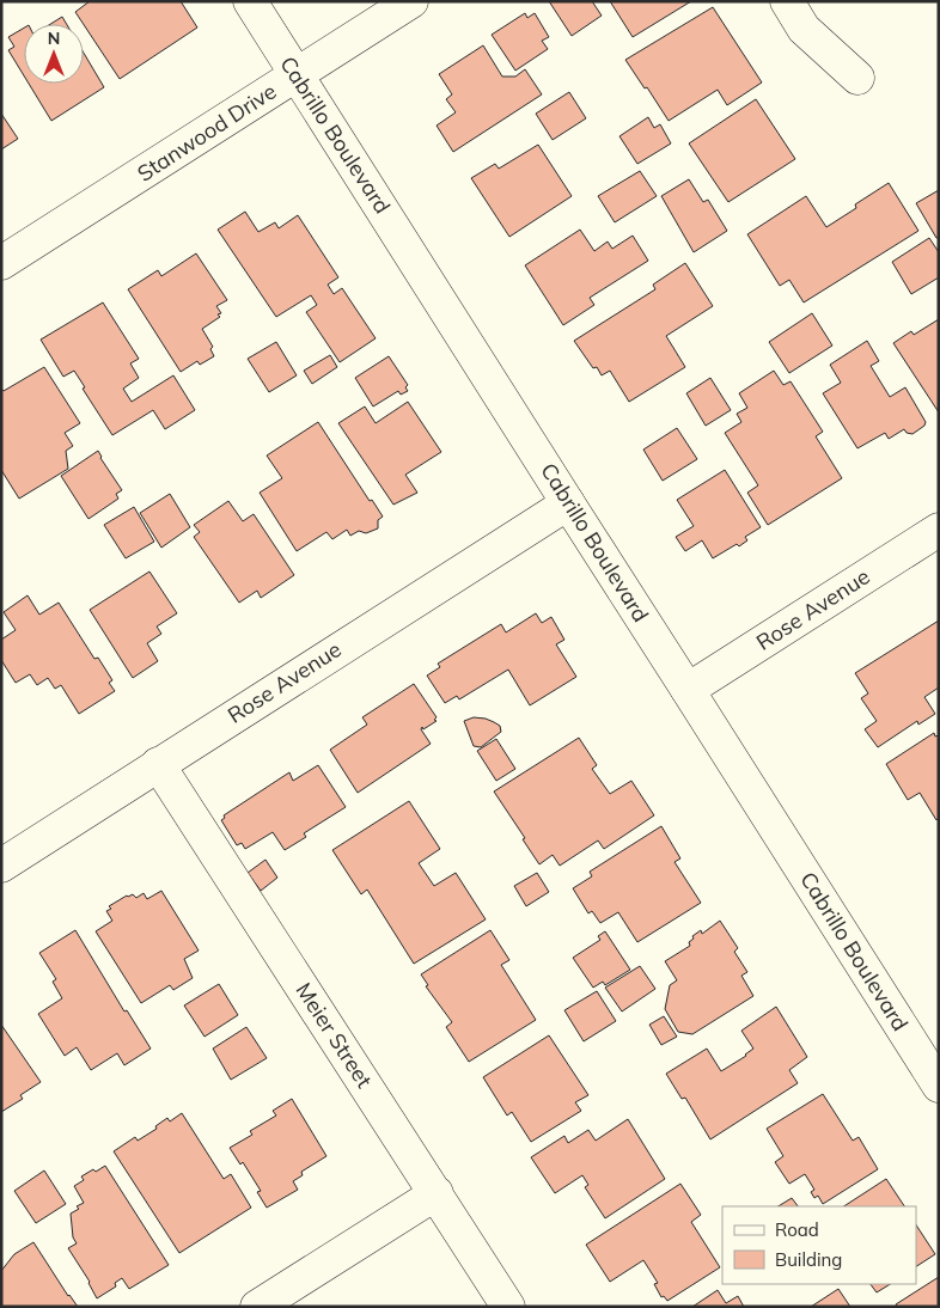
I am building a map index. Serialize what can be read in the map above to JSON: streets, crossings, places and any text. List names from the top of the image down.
{
  "streets": {
    "street": [
      "Stanwood Drive",
      "Cabrillo Boulevard",
      "Rose Avenue",
      "Meier Street"
    ]
  },
  "crossings": [
    ["Stanwood Drive", "Cabrillo Boulevard"],
    ["Cabrillo Boulevard", "Rose Avenue"],
    ["Rose Avenue", "Meier Street"]
  ],
  "legend": ["Road", "Building"],
  "north": "top"
}
